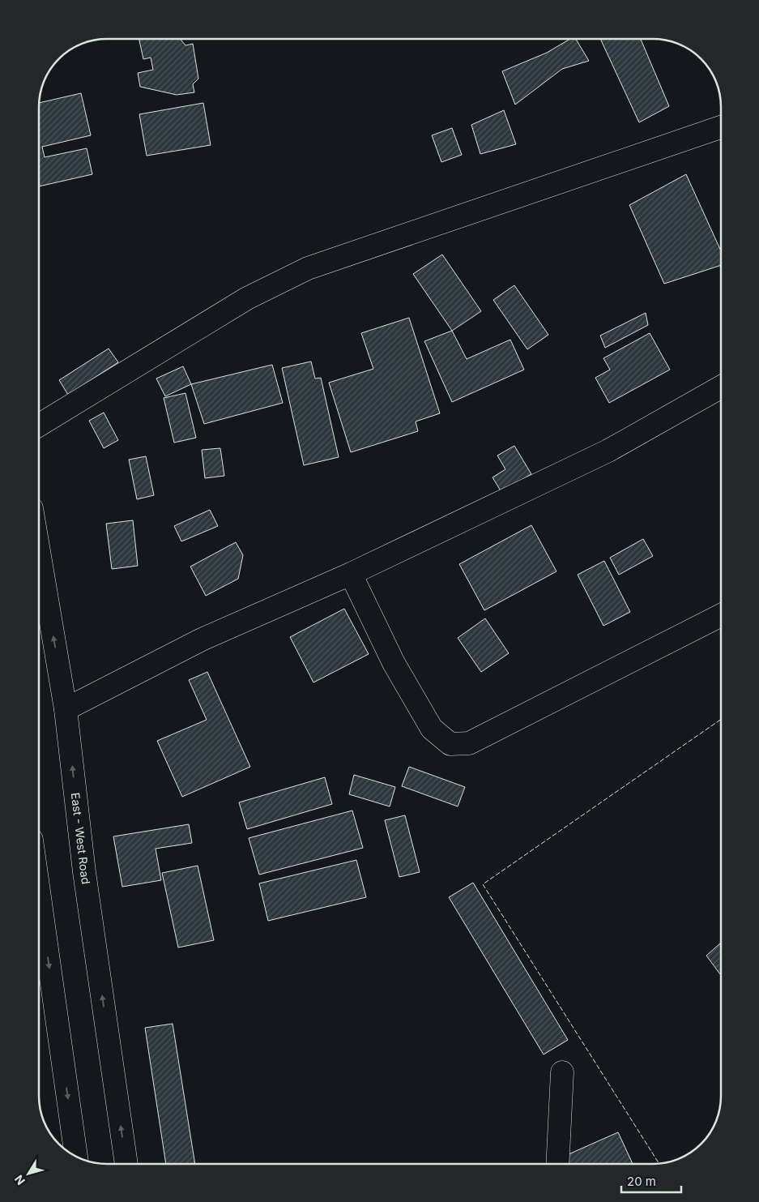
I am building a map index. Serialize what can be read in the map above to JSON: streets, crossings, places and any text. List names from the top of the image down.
{
  "streets": {
    "street": ["East - West Road"]
  },
  "scale_bar": "20 m",
  "north": "bottom left"
}
